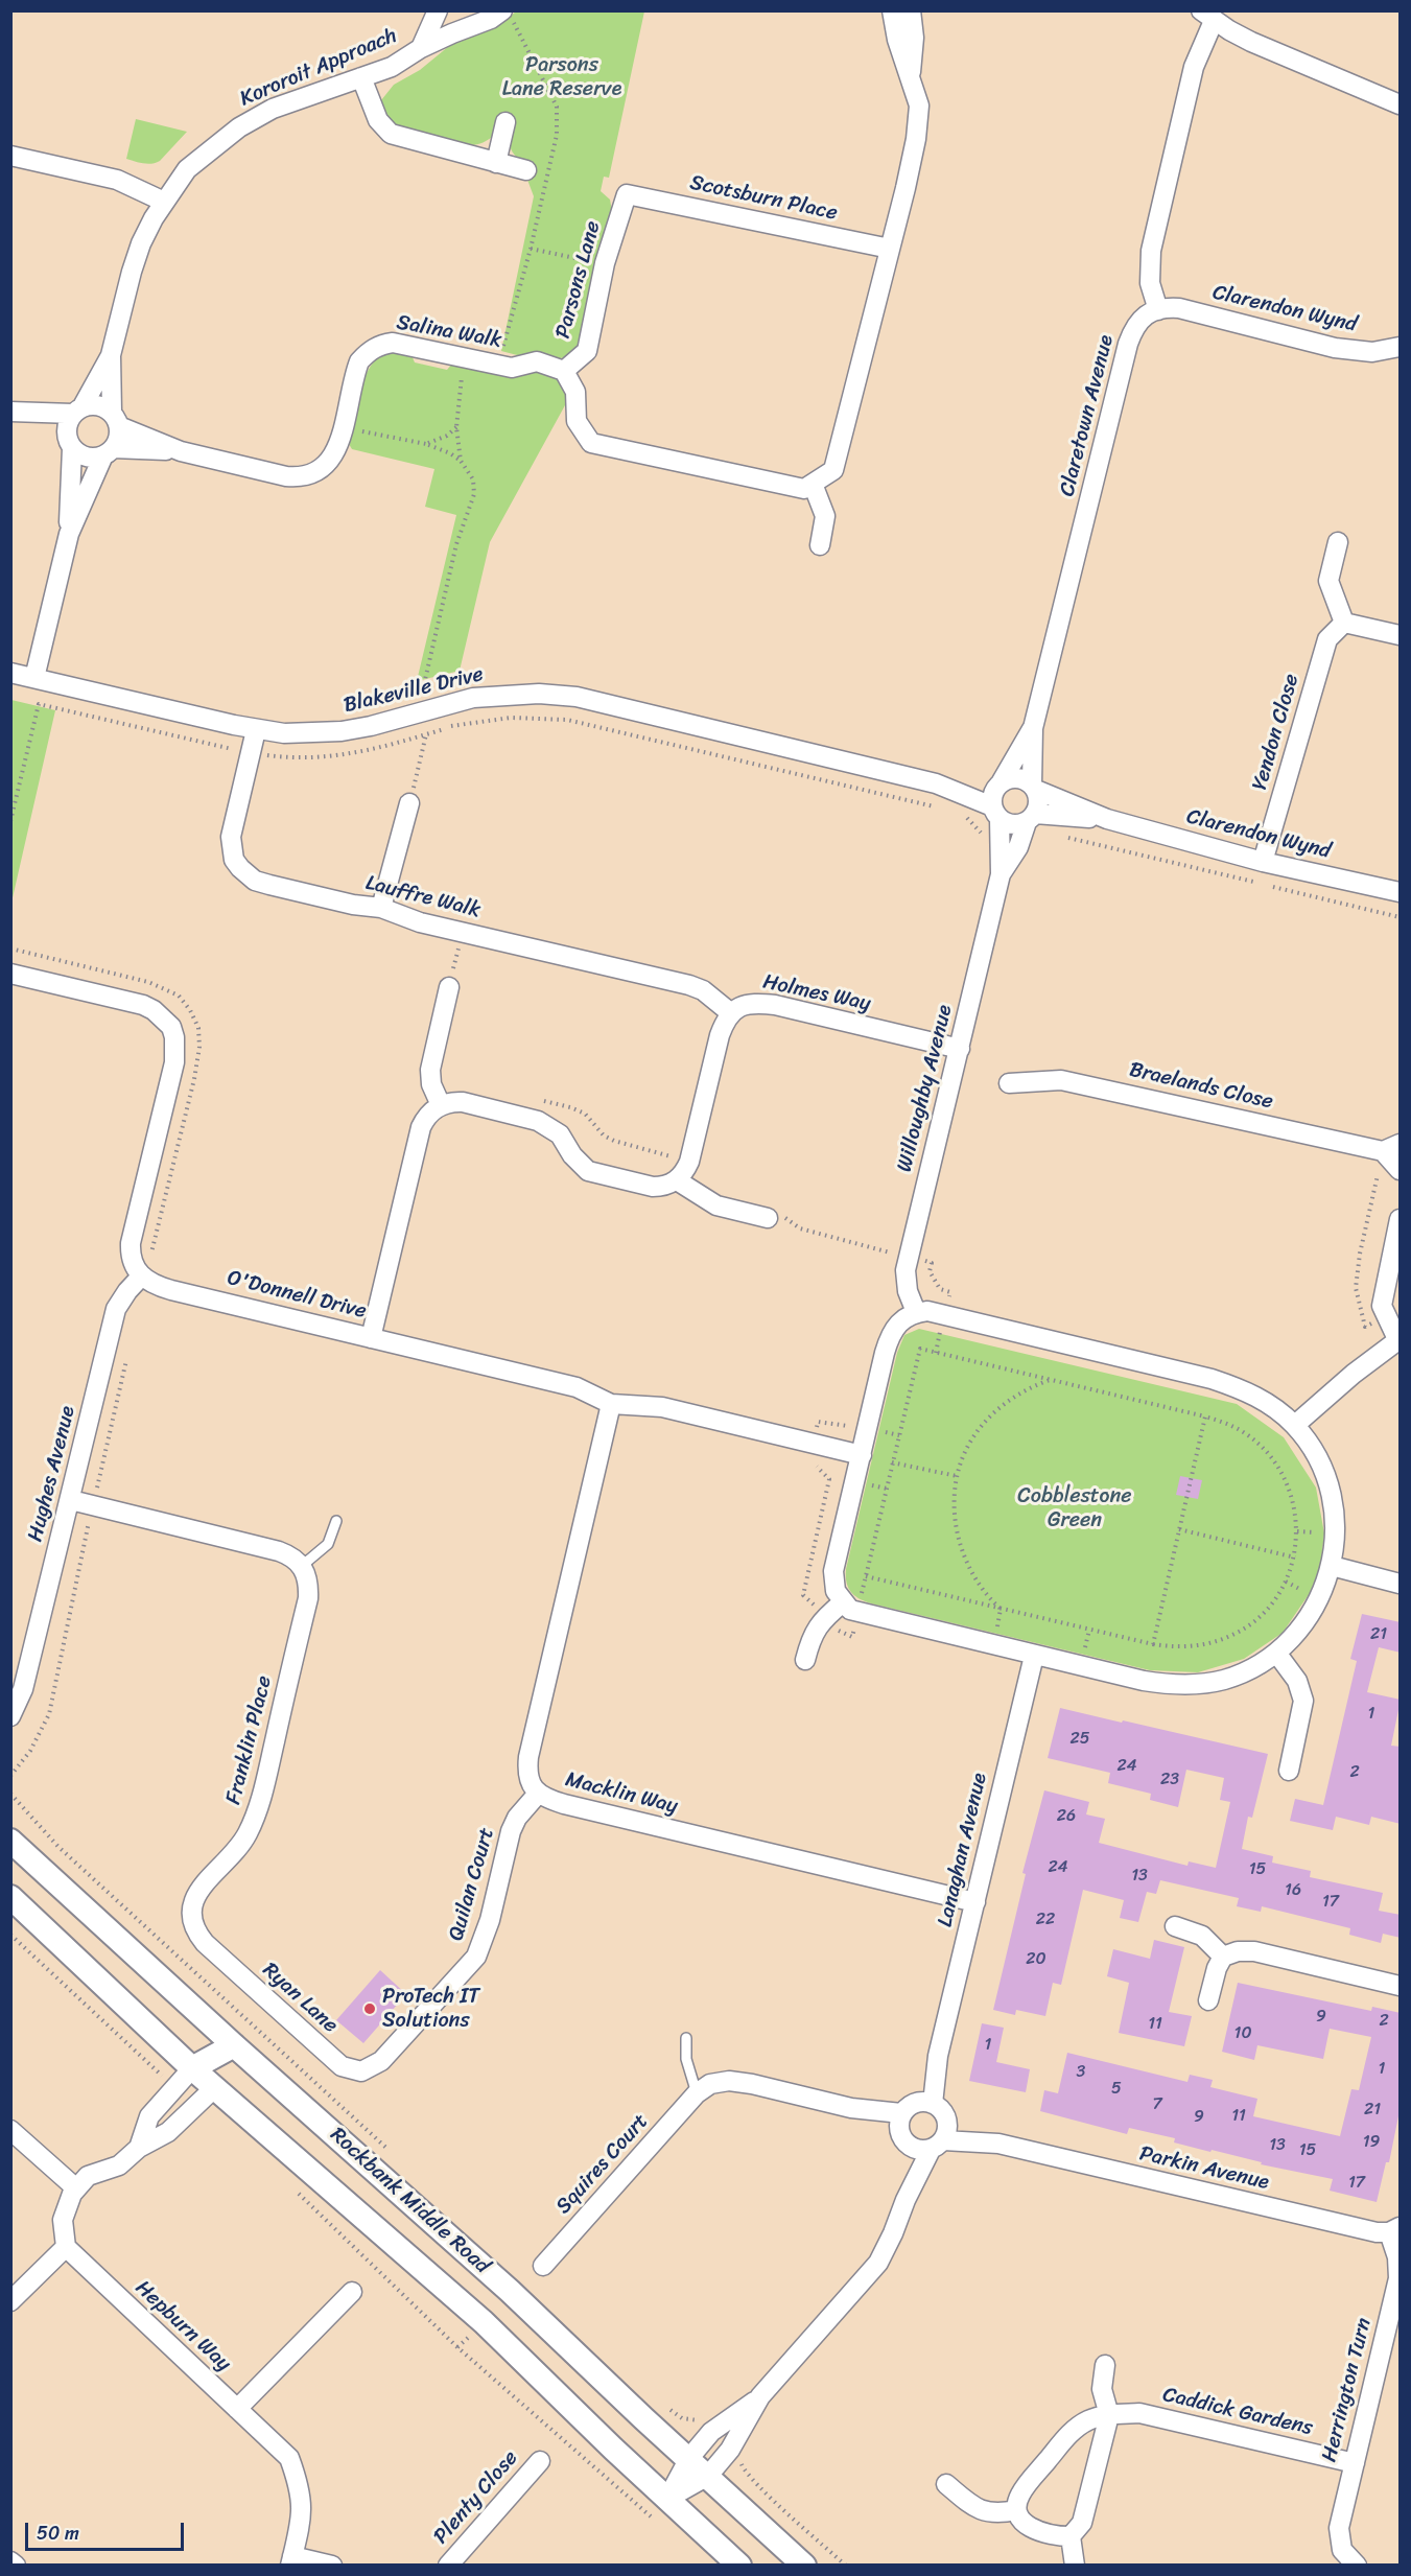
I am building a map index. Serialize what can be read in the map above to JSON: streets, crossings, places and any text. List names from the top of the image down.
{
  "streets": {
    "street": [
      "Kororoit Approach",
      "Scotsburn Place",
      "Parsons Lane",
      "Clarendon Wynd",
      "Salina Walk",
      "Claretown Avenue",
      "Blakeville Drive",
      "Yendon Close",
      "Lauffre Walk",
      "Holmes Way",
      "Braelands Close",
      "Willoughby Avenue",
      "O'Donnell Drive",
      "Hughes Avenue",
      "Franklin Place",
      "Macklin Way",
      "Lanaghan Avenue",
      "Quilan Court",
      "Ryan Lane",
      "Squires Court",
      "Parkin Avenue",
      "Rockbank Middle Road",
      "Hepburn Way",
      "Herrington Turn",
      "Caddick Gardens",
      "Plenty Close"
    ]
  },
  "crossings": [
    ["Kororoit Approach", "Salina Walk"],
    ["Scotsburn Place", "Parsons Lane"],
    ["Parsons Lane", "Salina Walk"],
    ["Clarendon Wynd", "Claretown Avenue"],
    ["Clarendon Wynd", "Blakeville Drive"],
    ["Clarendon Wynd", "Yendon Close"],
    ["Clarendon Wynd", "Willoughby Avenue"],
    ["Claretown Avenue", "Blakeville Drive"],
    ["Claretown Avenue", "Willoughby Avenue"],
    ["Blakeville Drive", "Lauffre Walk"],
    ["Blakeville Drive", "Willoughby Avenue"],
    ["Lauffre Walk", "Holmes Way"],
    ["Holmes Way", "Willoughby Avenue"],
    ["O'Donnell Drive", "Hughes Avenue"],
    ["O'Donnell Drive", "Macklin Way"],
    ["Franklin Place", "Ryan Lane"],
    ["Macklin Way", "Lanaghan Avenue"],
    ["Macklin Way", "Quilan Court"],
    ["Lanaghan Avenue", "Squires Court"],
    ["Lanaghan Avenue", "Parkin Avenue"],
    ["Lanaghan Avenue", "Rockbank Middle Road"],
    ["Quilan Court", "Ryan Lane"],
    ["Squires Court", "Parkin Avenue"],
    ["Parkin Avenue", "Herrington Turn"],
    ["Herrington Turn", "Caddick Gardens"]
  ],
  "parks": ["Parsons Lane Reserve", "Cobblestone Green"],
  "places": ["ProTech IT Solutions"],
  "house_numbers": [
    "21",
    "1",
    "25",
    "24",
    "2",
    "23",
    "26",
    "24",
    "15",
    "13",
    "16",
    "17",
    "22",
    "20",
    "9",
    "2",
    "11",
    "10",
    "1",
    "1",
    "3",
    "5",
    "7",
    "21",
    "11",
    "9",
    "19",
    "13",
    "15",
    "17"
  ],
  "scale_bar": "50 m"
}
